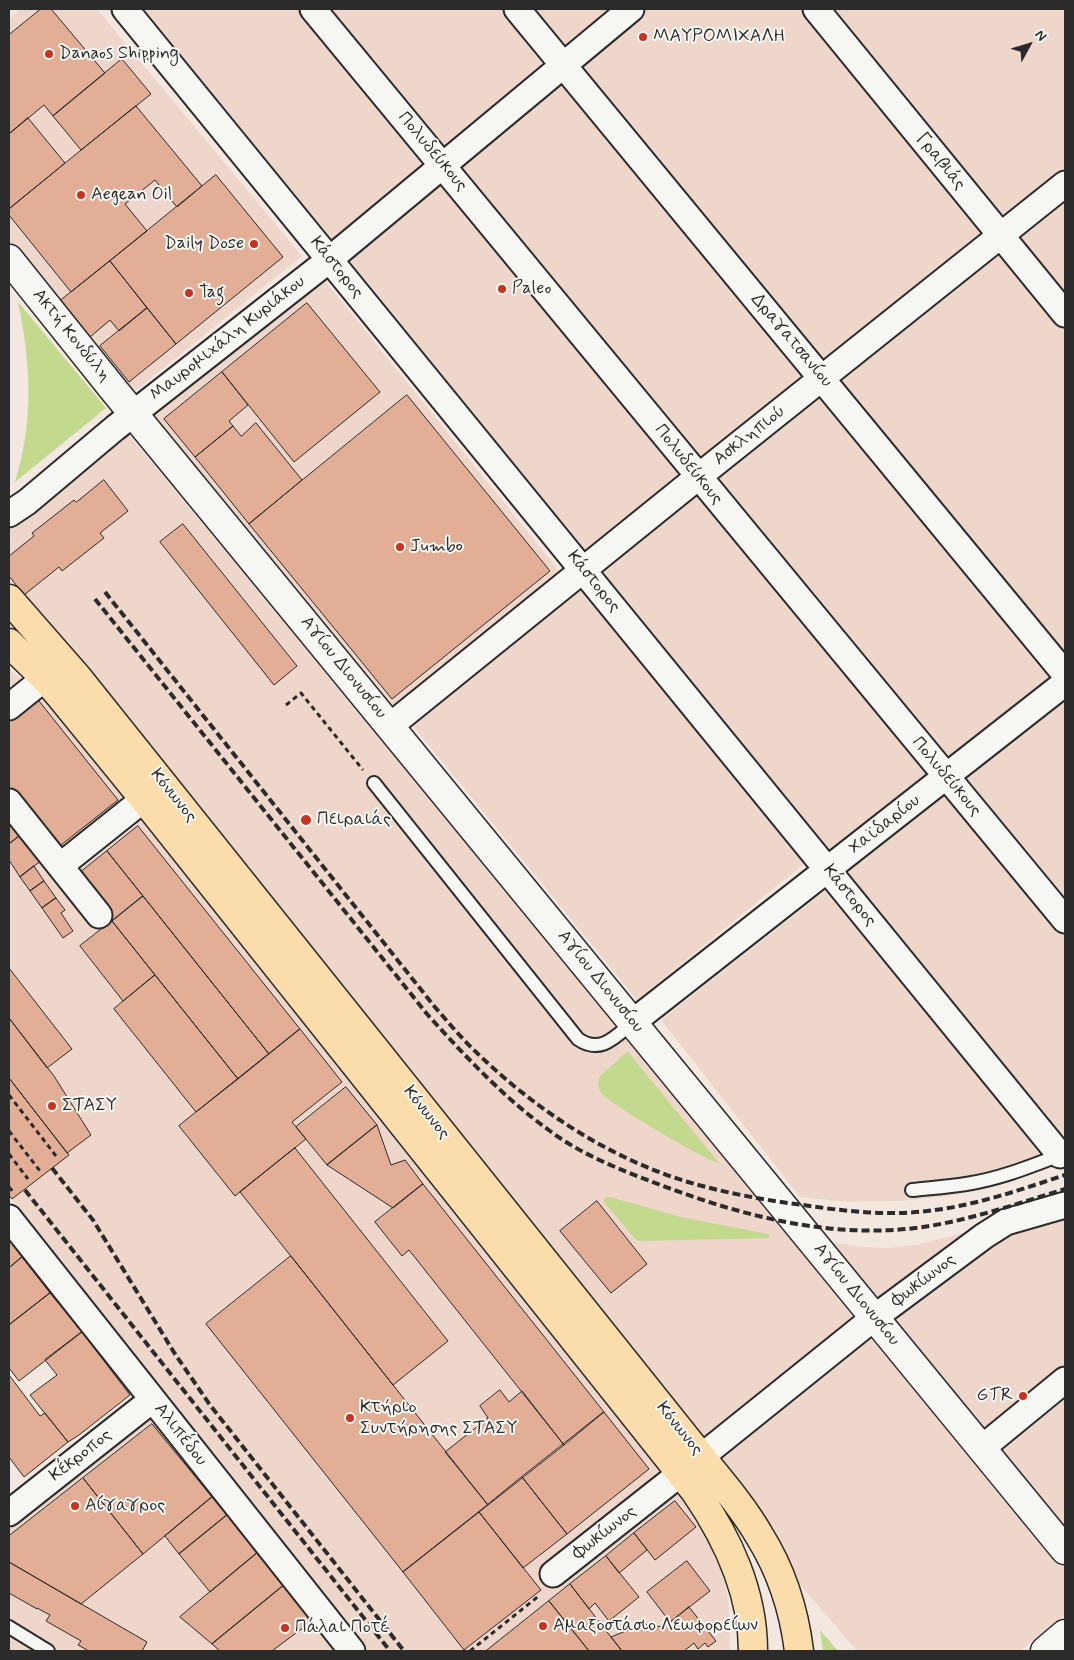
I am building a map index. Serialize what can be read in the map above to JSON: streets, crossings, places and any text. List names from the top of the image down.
{
  "streets": {
    "main road": ["Ακτή Κονδύλη", "Αγίου Διονυσίου", "Κόνωνος"],
    "street": [
      "Πολυδεύκους",
      "Γραβιάς",
      "Κάστορος",
      "Μαυρομιχάλη Κυριάκου",
      "Δραγατσανίου",
      "Ασκληπιού",
      "Χαϊδαρίου",
      "Φωκίωνος",
      "Αλιπέδου",
      "Κέκροπος"
    ]
  },
  "crossings": [
    ["Πολυδεύκους", "Μαυρομιχάλη Κυριάκου"],
    ["Πολυδεύκους", "Ασκληπιού"],
    ["Πολυδεύκους", "Χαϊδαρίου"],
    ["Γραβιάς", "Ασκληπιού"],
    ["Κάστορος", "Μαυρομιχάλη Κυριάκου"],
    ["Κάστορος", "Ασκληπιού"],
    ["Κάστορος", "Χαϊδαρίου"],
    ["Ακτή Κονδύλη", "Μαυρομιχάλη Κυριάκου"],
    ["Ακτή Κονδύλη", "Αγίου Διονυσίου"],
    ["Μαυρομιχάλη Κυριάκου", "Δραγατσανίου"],
    ["Μαυρομιχάλη Κυριάκου", "Αγίου Διονυσίου"],
    ["Δραγατσανίου", "Ασκληπιού"],
    ["Ασκληπιού", "Αγίου Διονυσίου"],
    ["Αγίου Διονυσίου", "Χαϊδαρίου"],
    ["Αγίου Διονυσίου", "Φωκίωνος"],
    ["Κόνωνος", "Φωκίωνος"],
    ["Αλιπέδου", "Κέκροπος"]
  ],
  "places": [
    "ΜΑΥΡΟΜΙΧΑΛΗ",
    "Danaos Shipping",
    "Aegean Oil",
    "Daily Dose",
    "Paleo",
    "Tag",
    "Jumbo",
    "Πειραιάς",
    "ΣΤΑΣΥ",
    "GTR",
    "Κτήριο Συντήρησης ΣΤΑΣΥ",
    "Αίγαγρος",
    "Αμαξοστάσιο Λεωφορείων",
    "Πάλαι Ποτέ"
  ],
  "north": "top right"
}
